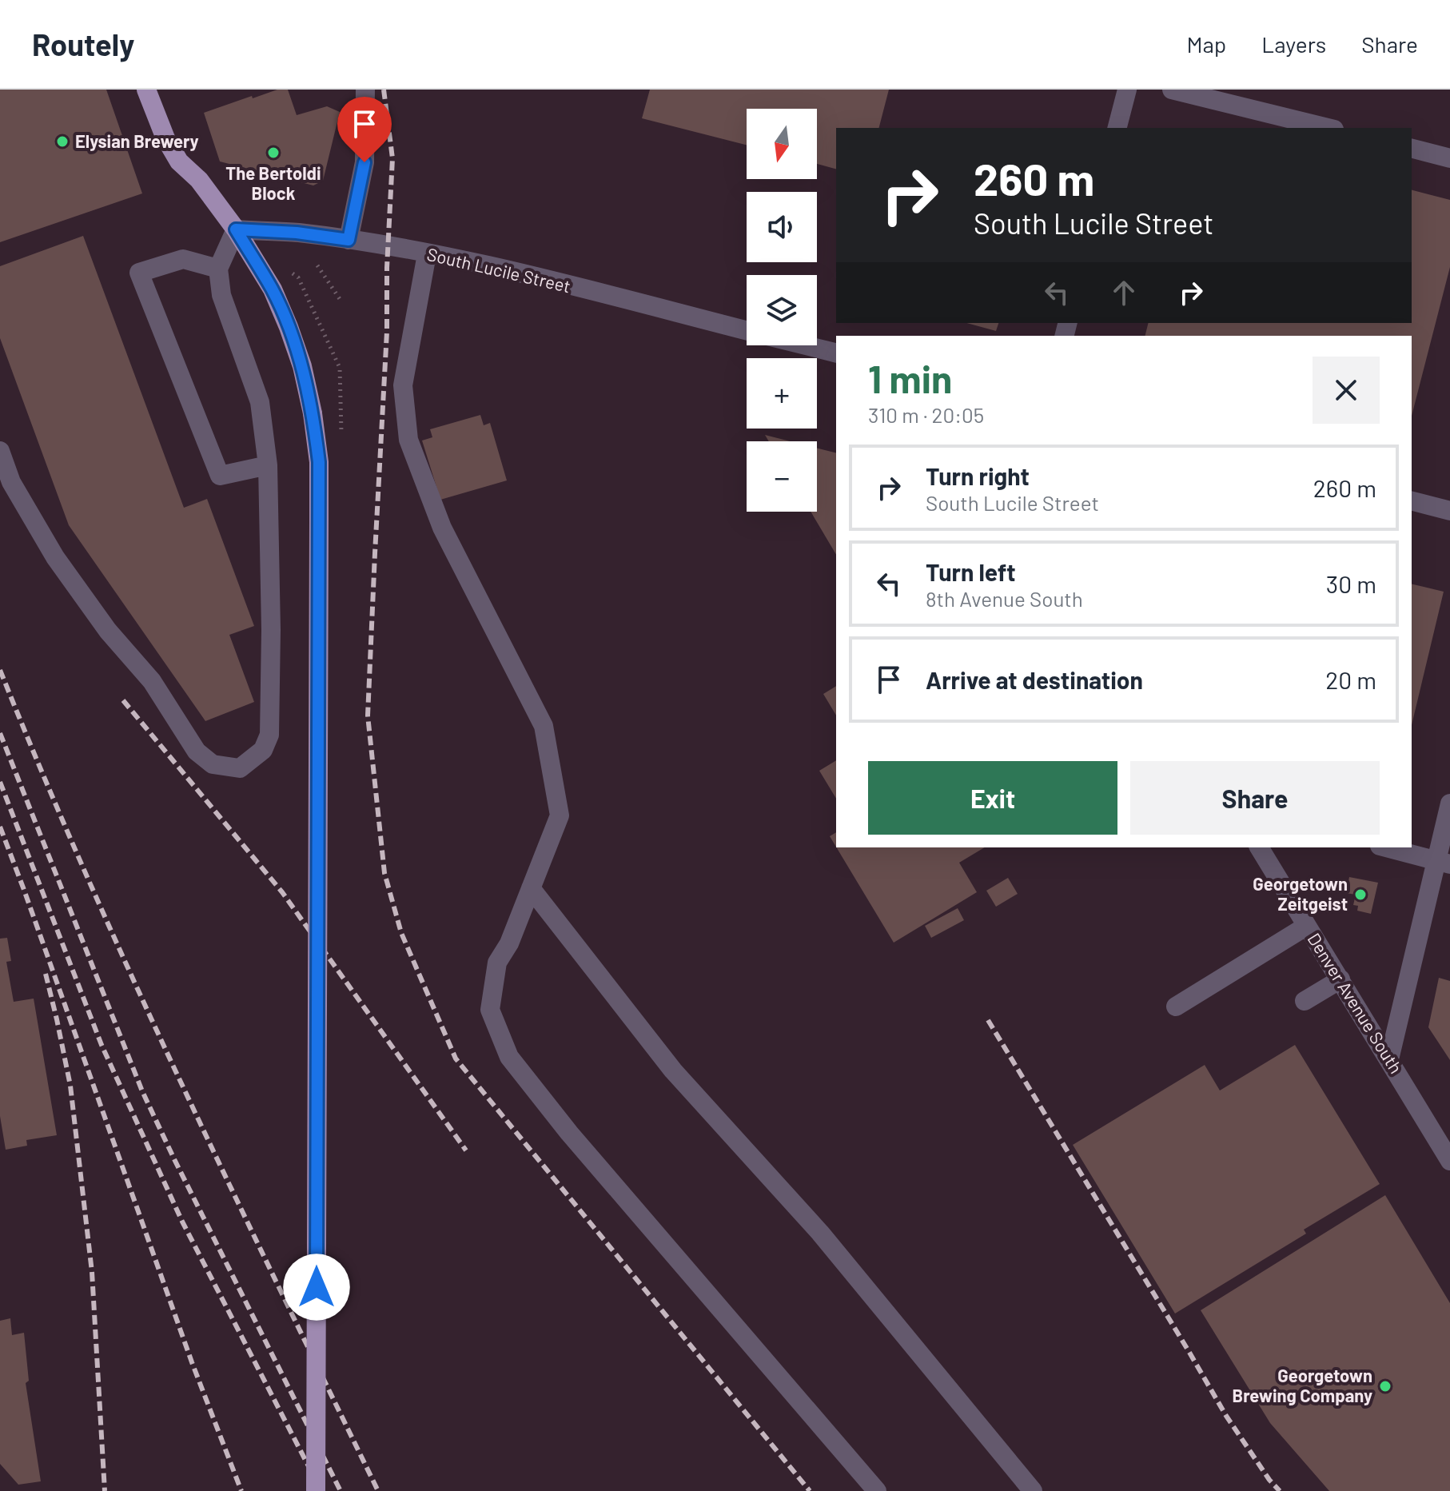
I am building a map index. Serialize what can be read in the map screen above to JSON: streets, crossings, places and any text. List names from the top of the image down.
{
  "streets": {
    "street": ["South Lucile Street", "Denver Avenue South"]
  },
  "places": [
    "Elysian Brewery",
    "The Bertoldi Block",
    "Georgetown Zeitgeist",
    "Georgetown Brewing Company"
  ],
  "north": "bottom",
  "page": {
    "header": "Routely",
    "nav": ["Map", "Layers", "Share"],
    "map_buttons": ["+", "−"],
    "turn": ["260 m", "South Lucile Street"],
    "heading": ["1 min", "310 m · 20:05"],
    "list": [
      {
        "name": "Turn right",
        "note": "South Lucile Street",
        "value": "260 m"
      },
      {
        "name": "Turn left",
        "note": "8th Avenue South",
        "value": "30 m"
      },
      {
        "name": "Arrive at destination",
        "value": "20 m"
      }
    ],
    "buttons": ["Exit", "Share"]
  }
}
